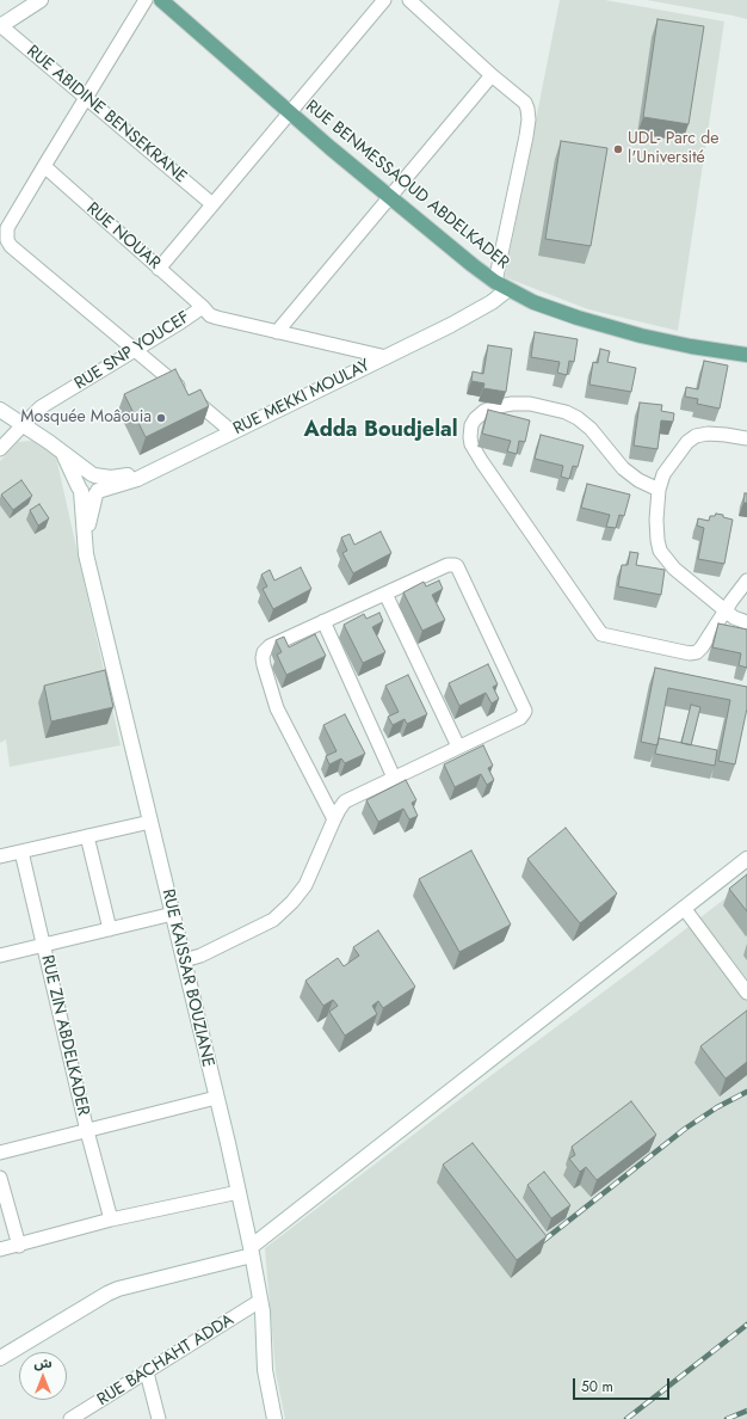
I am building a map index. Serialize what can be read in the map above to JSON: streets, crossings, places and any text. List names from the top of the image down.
{
  "streets": {
    "main road": ["RUE BENMESSAOUD ABDELKADER"],
    "street": [
      "RUE ABIDINE BENSEKRANE",
      "RUE NOUAR",
      "RUE SNP YOUCEF",
      "RUE MEKKI MOULAY",
      "RUE KAISSAR BOUZIANE",
      "RUE ZIN ABDELKADER",
      "RUE BACHAHT ADDA"
    ]
  },
  "crossings": [
    ["RUE BENMESSAOUD ABDELKADER", "RUE MEKKI MOULAY"],
    ["RUE NOUAR", "RUE SNP YOUCEF"],
    ["RUE SNP YOUCEF", "RUE MEKKI MOULAY"],
    ["RUE KAISSAR BOUZIANE", "RUE BACHAHT ADDA"]
  ],
  "districts": ["Adda Boudjelal"],
  "places": ["UDL- Parc de l'Université", "Mosquée Moâouia"],
  "scale_bar": "50 m",
  "north": "top"
}
